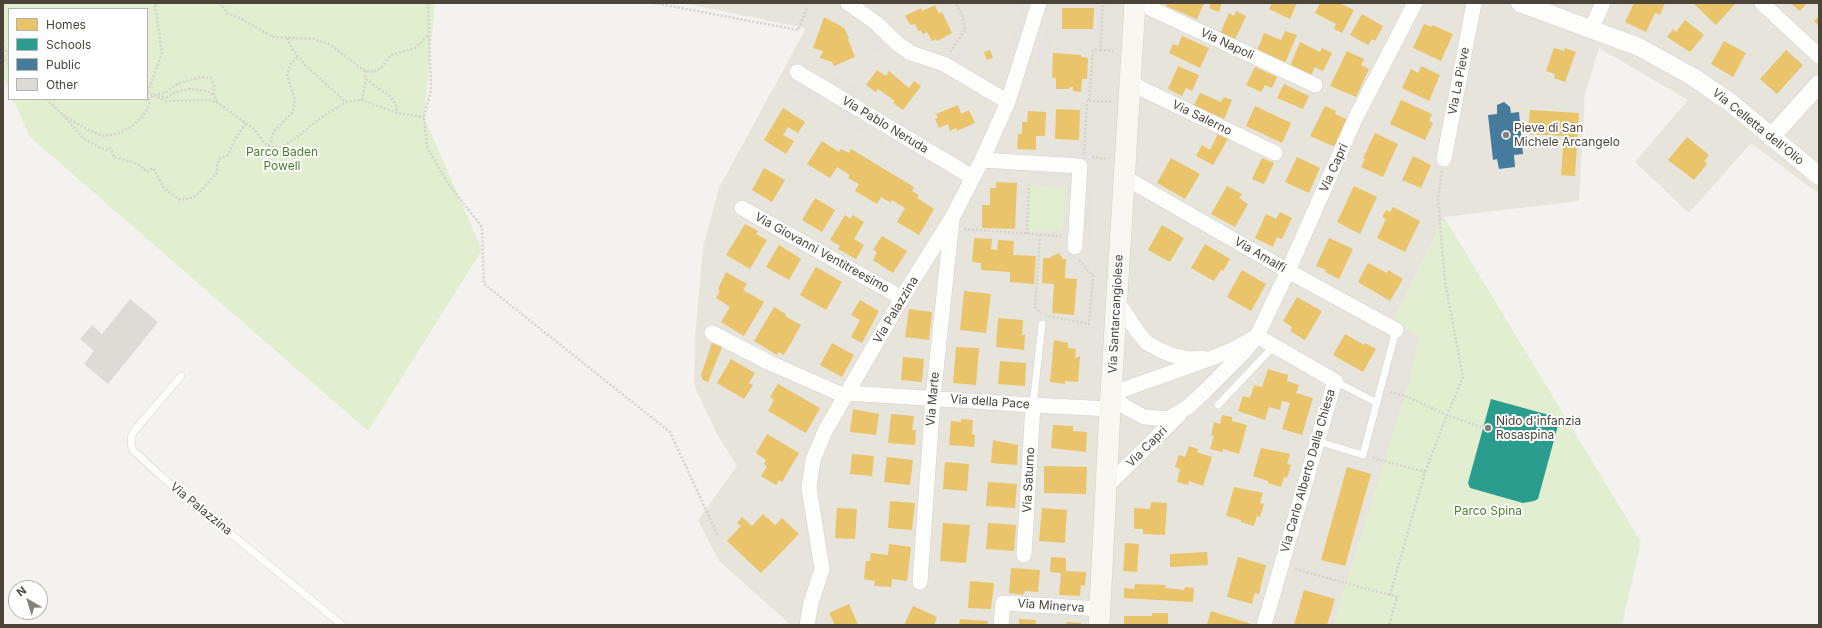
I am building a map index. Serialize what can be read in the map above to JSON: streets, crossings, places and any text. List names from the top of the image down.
{
  "streets": {
    "main road": ["Via Santarcangiolese"],
    "street": [
      "Via Napoli",
      "Via La Pieve",
      "Via Salerno",
      "Via Pablo Neruda",
      "Via Celletta dell'Olio",
      "Via Capri",
      "Via Giovanni Ventitreesimo",
      "Via Amalfi",
      "Via Palazzina",
      "Via Marte",
      "Via della Pace",
      "Via Carlo Alberto Dalla Chiesa",
      "Via Saturno",
      "Via Minerva"
    ]
  },
  "crossings": [
    ["Via Salerno", "Via Santarcangiolese"],
    ["Via Pablo Neruda", "Via Palazzina"],
    ["Via Capri", "Via Amalfi"],
    ["Via Capri", "Via Santarcangiolese"],
    ["Via Capri", "Via della Pace"],
    ["Via Capri", "Via Carlo Alberto Dalla Chiesa"],
    ["Via Giovanni Ventitreesimo", "Via Palazzina"],
    ["Via Amalfi", "Via Santarcangiolese"],
    ["Via Palazzina", "Via Marte"],
    ["Via Palazzina", "Via della Pace"],
    ["Via Santarcangiolese", "Via della Pace"],
    ["Via Santarcangiolese", "Via Minerva"],
    ["Via Marte", "Via della Pace"],
    ["Via della Pace", "Via Saturno"]
  ],
  "parks": ["Parco Baden Powell", "Parco Spina"],
  "places": ["Pieve di San Michele Arcangelo", "Nido d'infanzia Rosaspina"],
  "legend": [
    "Homes",
    "Schools",
    "Public",
    "Other"
  ],
  "north": "top left"
}
